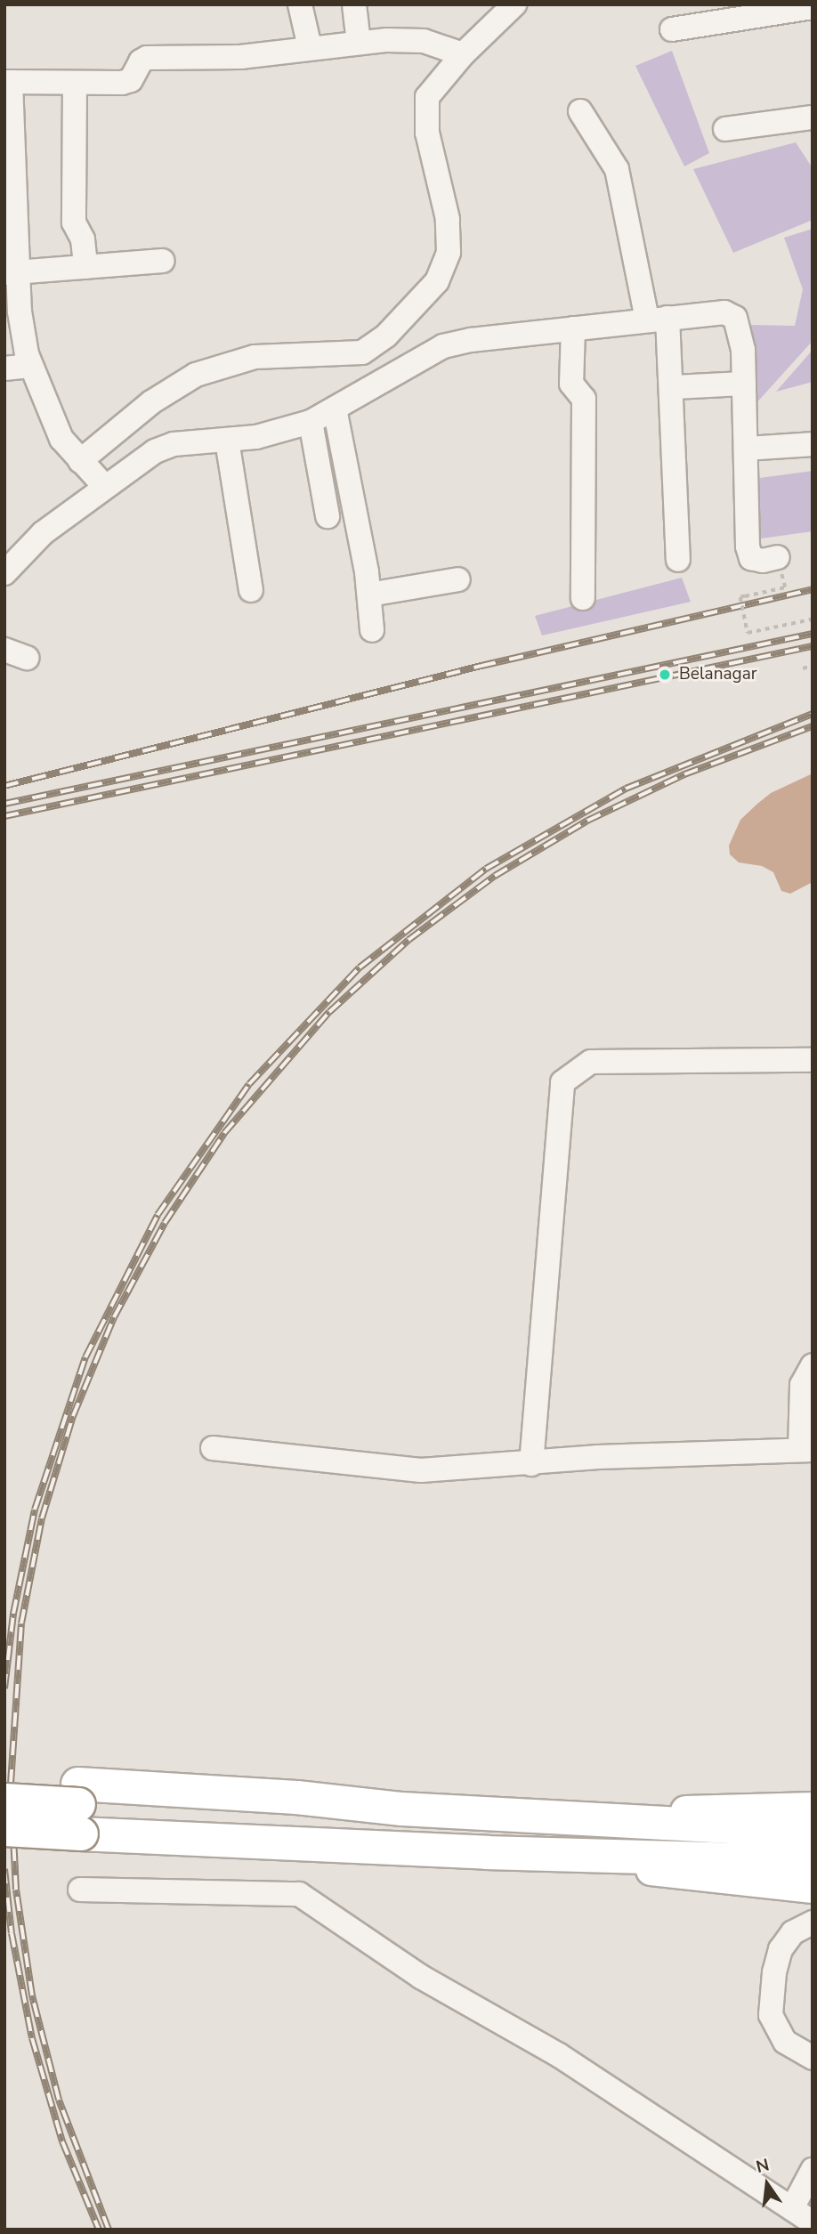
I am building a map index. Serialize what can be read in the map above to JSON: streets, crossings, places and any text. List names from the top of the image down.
{
  "places": ["Belanagar"],
  "north": "top"
}
